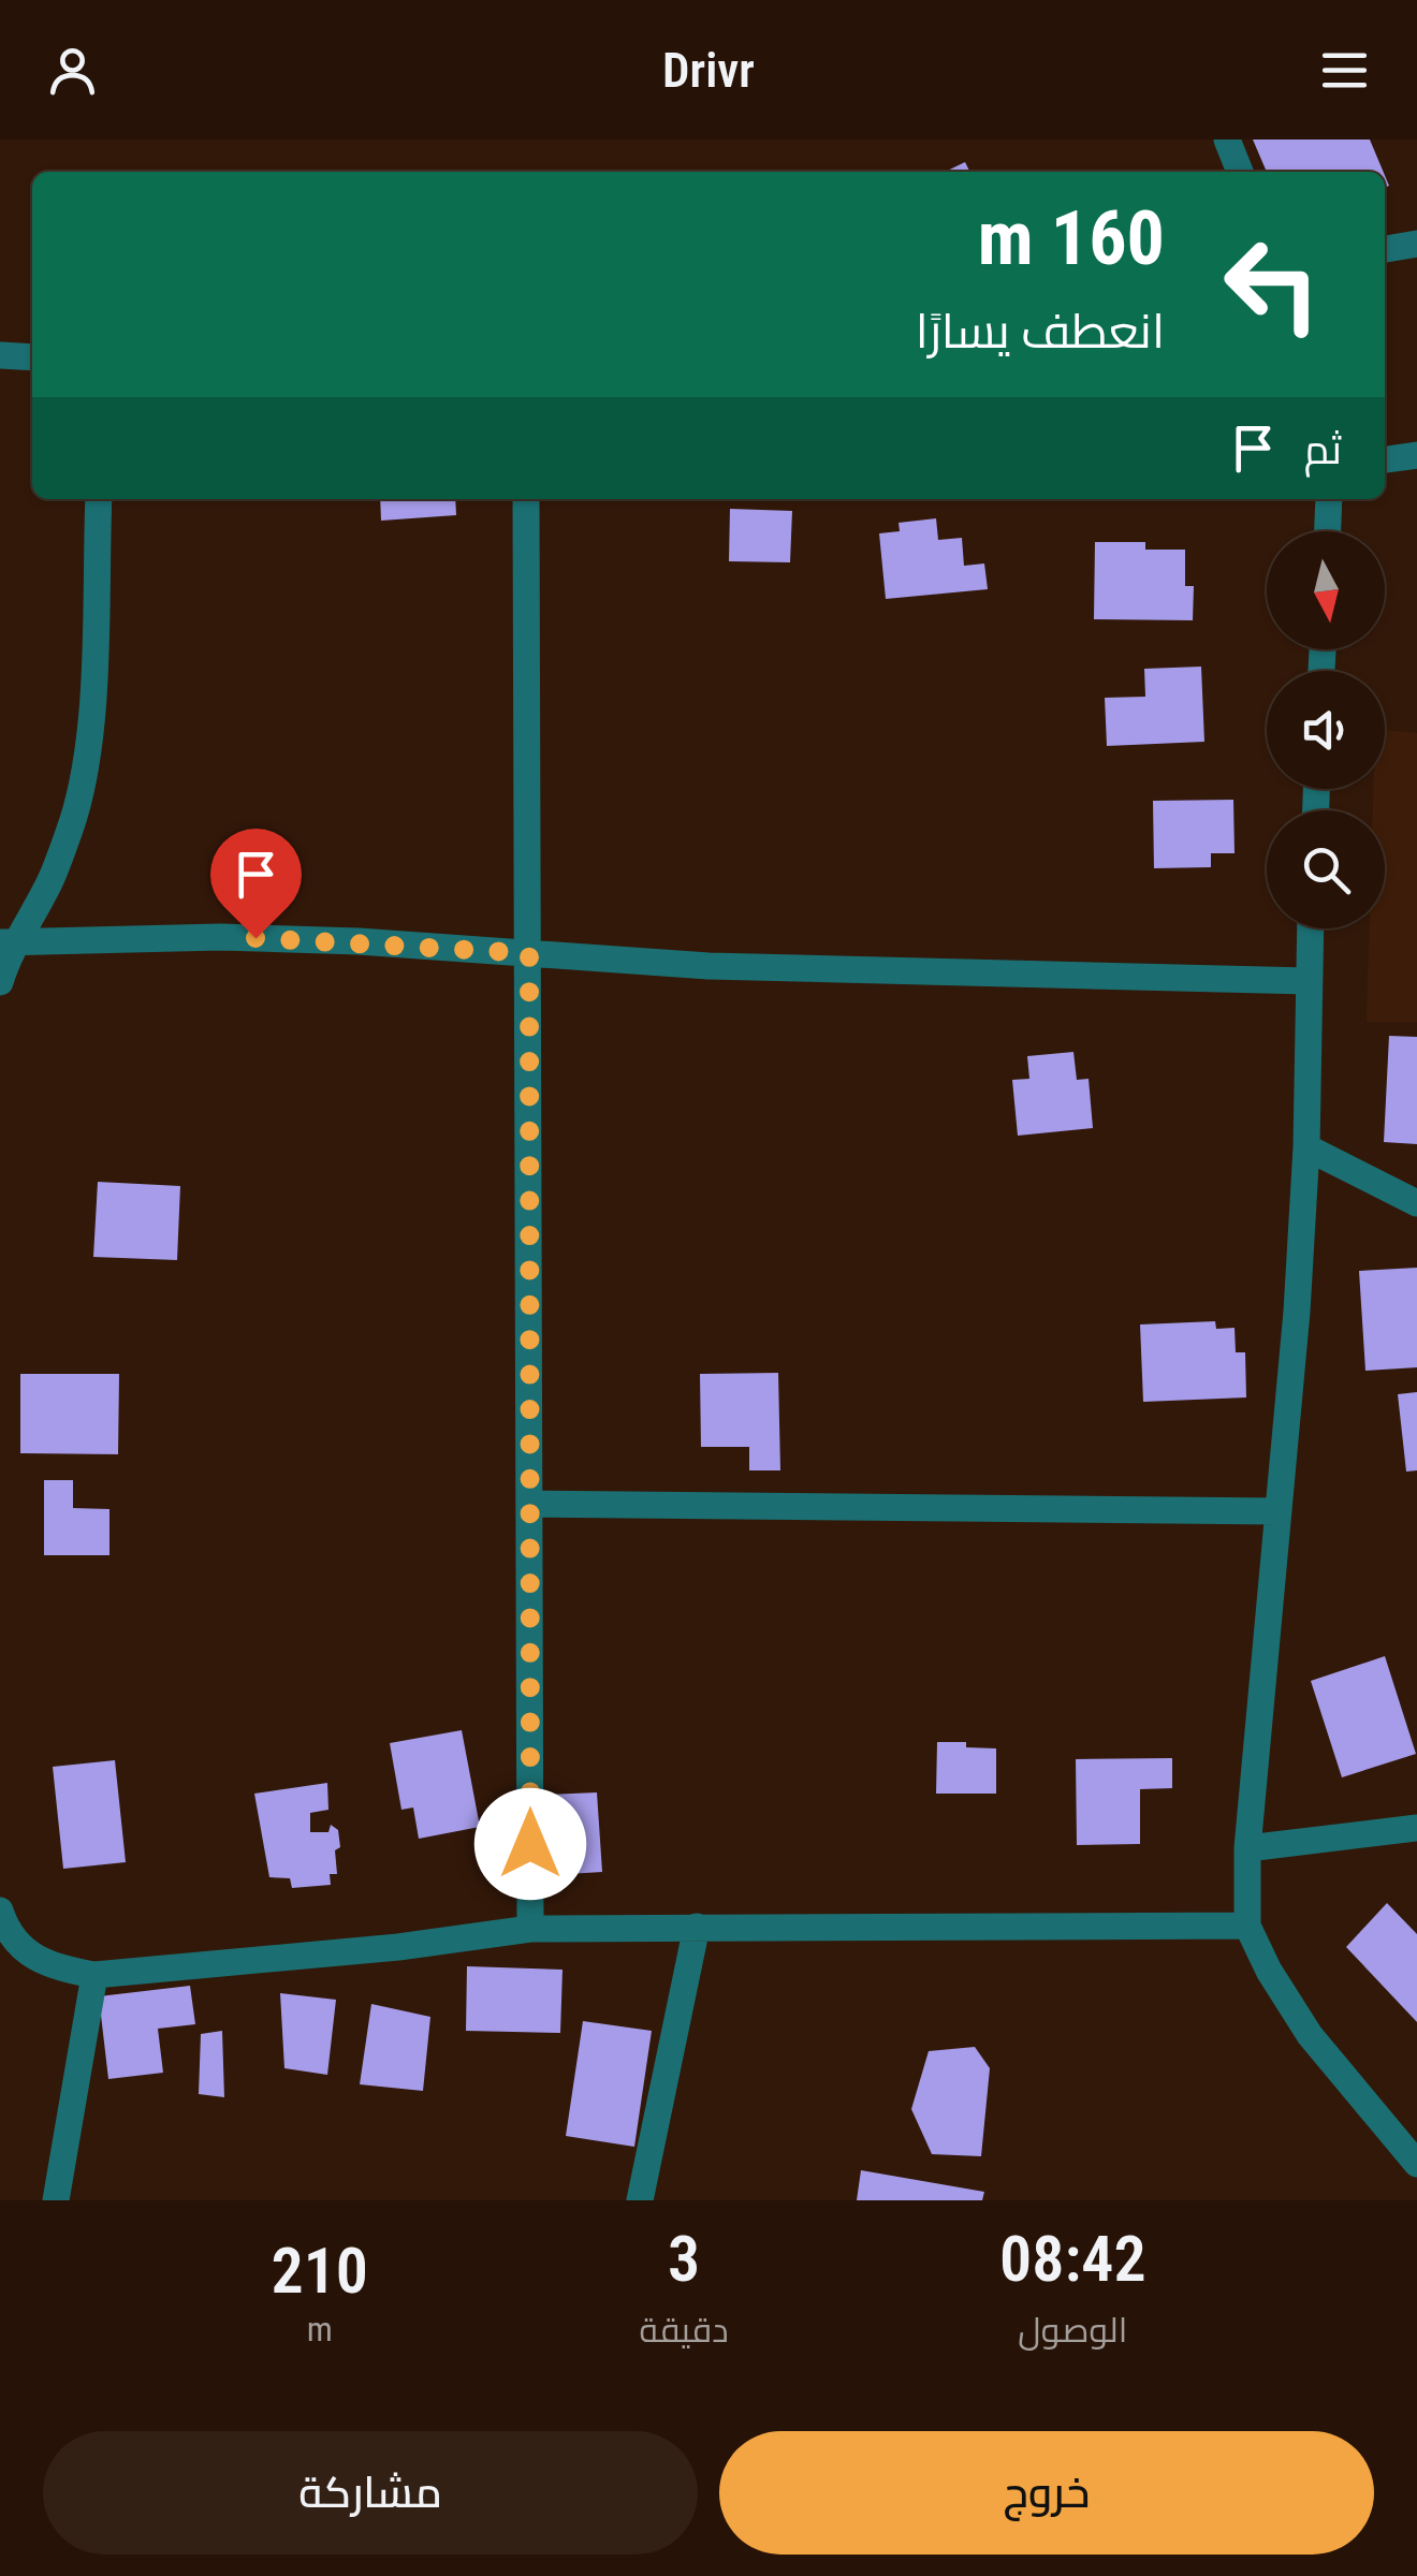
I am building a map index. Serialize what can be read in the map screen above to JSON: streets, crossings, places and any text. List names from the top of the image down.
{
  "north": "bottom",
  "page": {
    "header": "Drivr",
    "turn": ["160 m", "انعطف يسارًا"],
    "then": "ثم",
    "eta": [
      "08:42",
      "الوصول",
      "3",
      "دقيقة",
      "210",
      "m"
    ],
    "buttons": ["خروج", "مشاركة"]
  }
}
